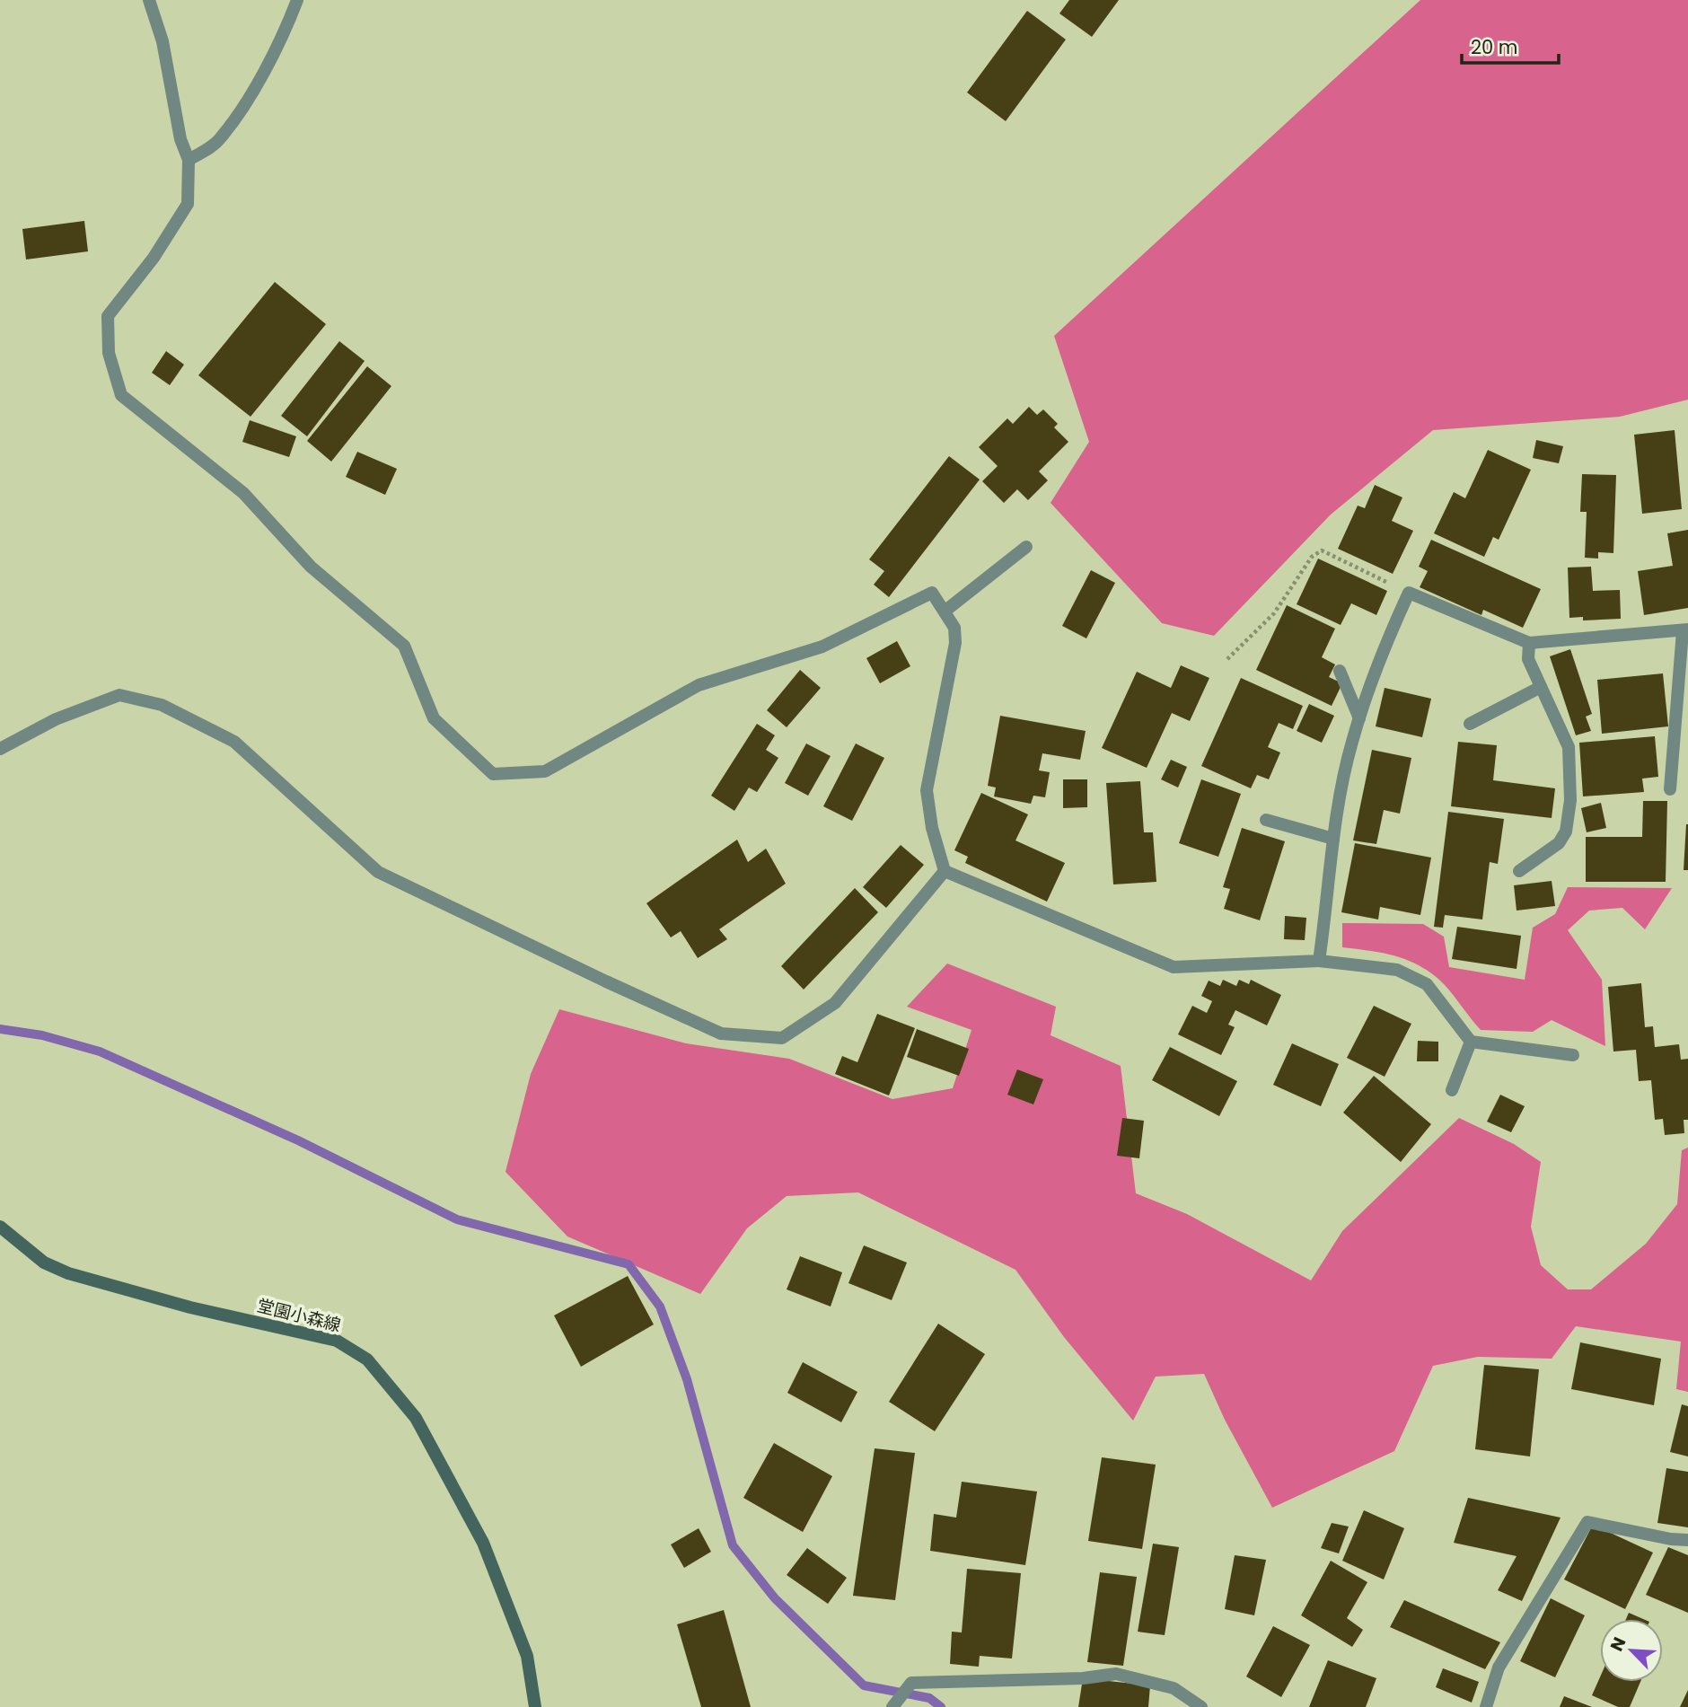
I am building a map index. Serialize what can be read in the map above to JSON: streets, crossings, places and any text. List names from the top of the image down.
{
  "streets": {
    "main road": ["堂園小森線"]
  },
  "scale_bar": "20 m",
  "north": "top left"
}
